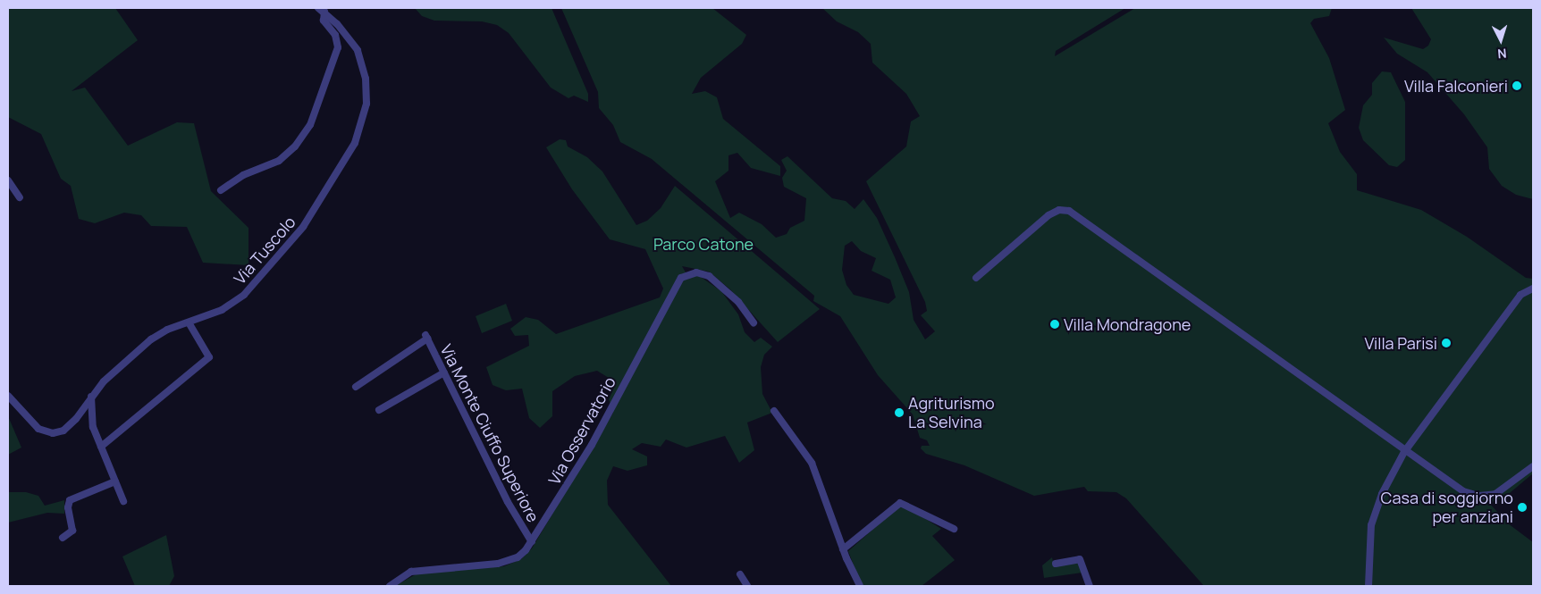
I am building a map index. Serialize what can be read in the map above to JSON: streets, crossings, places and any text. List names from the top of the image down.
{
  "streets": {
    "street": ["Via Tuscolo", "Via Osservatorio", "Via Monte Ciuffo Superiore"]
  },
  "crossings": [
    ["Via Osservatorio", "Via Monte Ciuffo Superiore"]
  ],
  "parks": ["Parco Catone"],
  "places": [
    "Villa Falconieri",
    "Villa Mondragone",
    "Villa Parisi",
    "Agriturismo La Selvina",
    "Casa di soggiorno per anziani"
  ],
  "north": "bottom"
}
